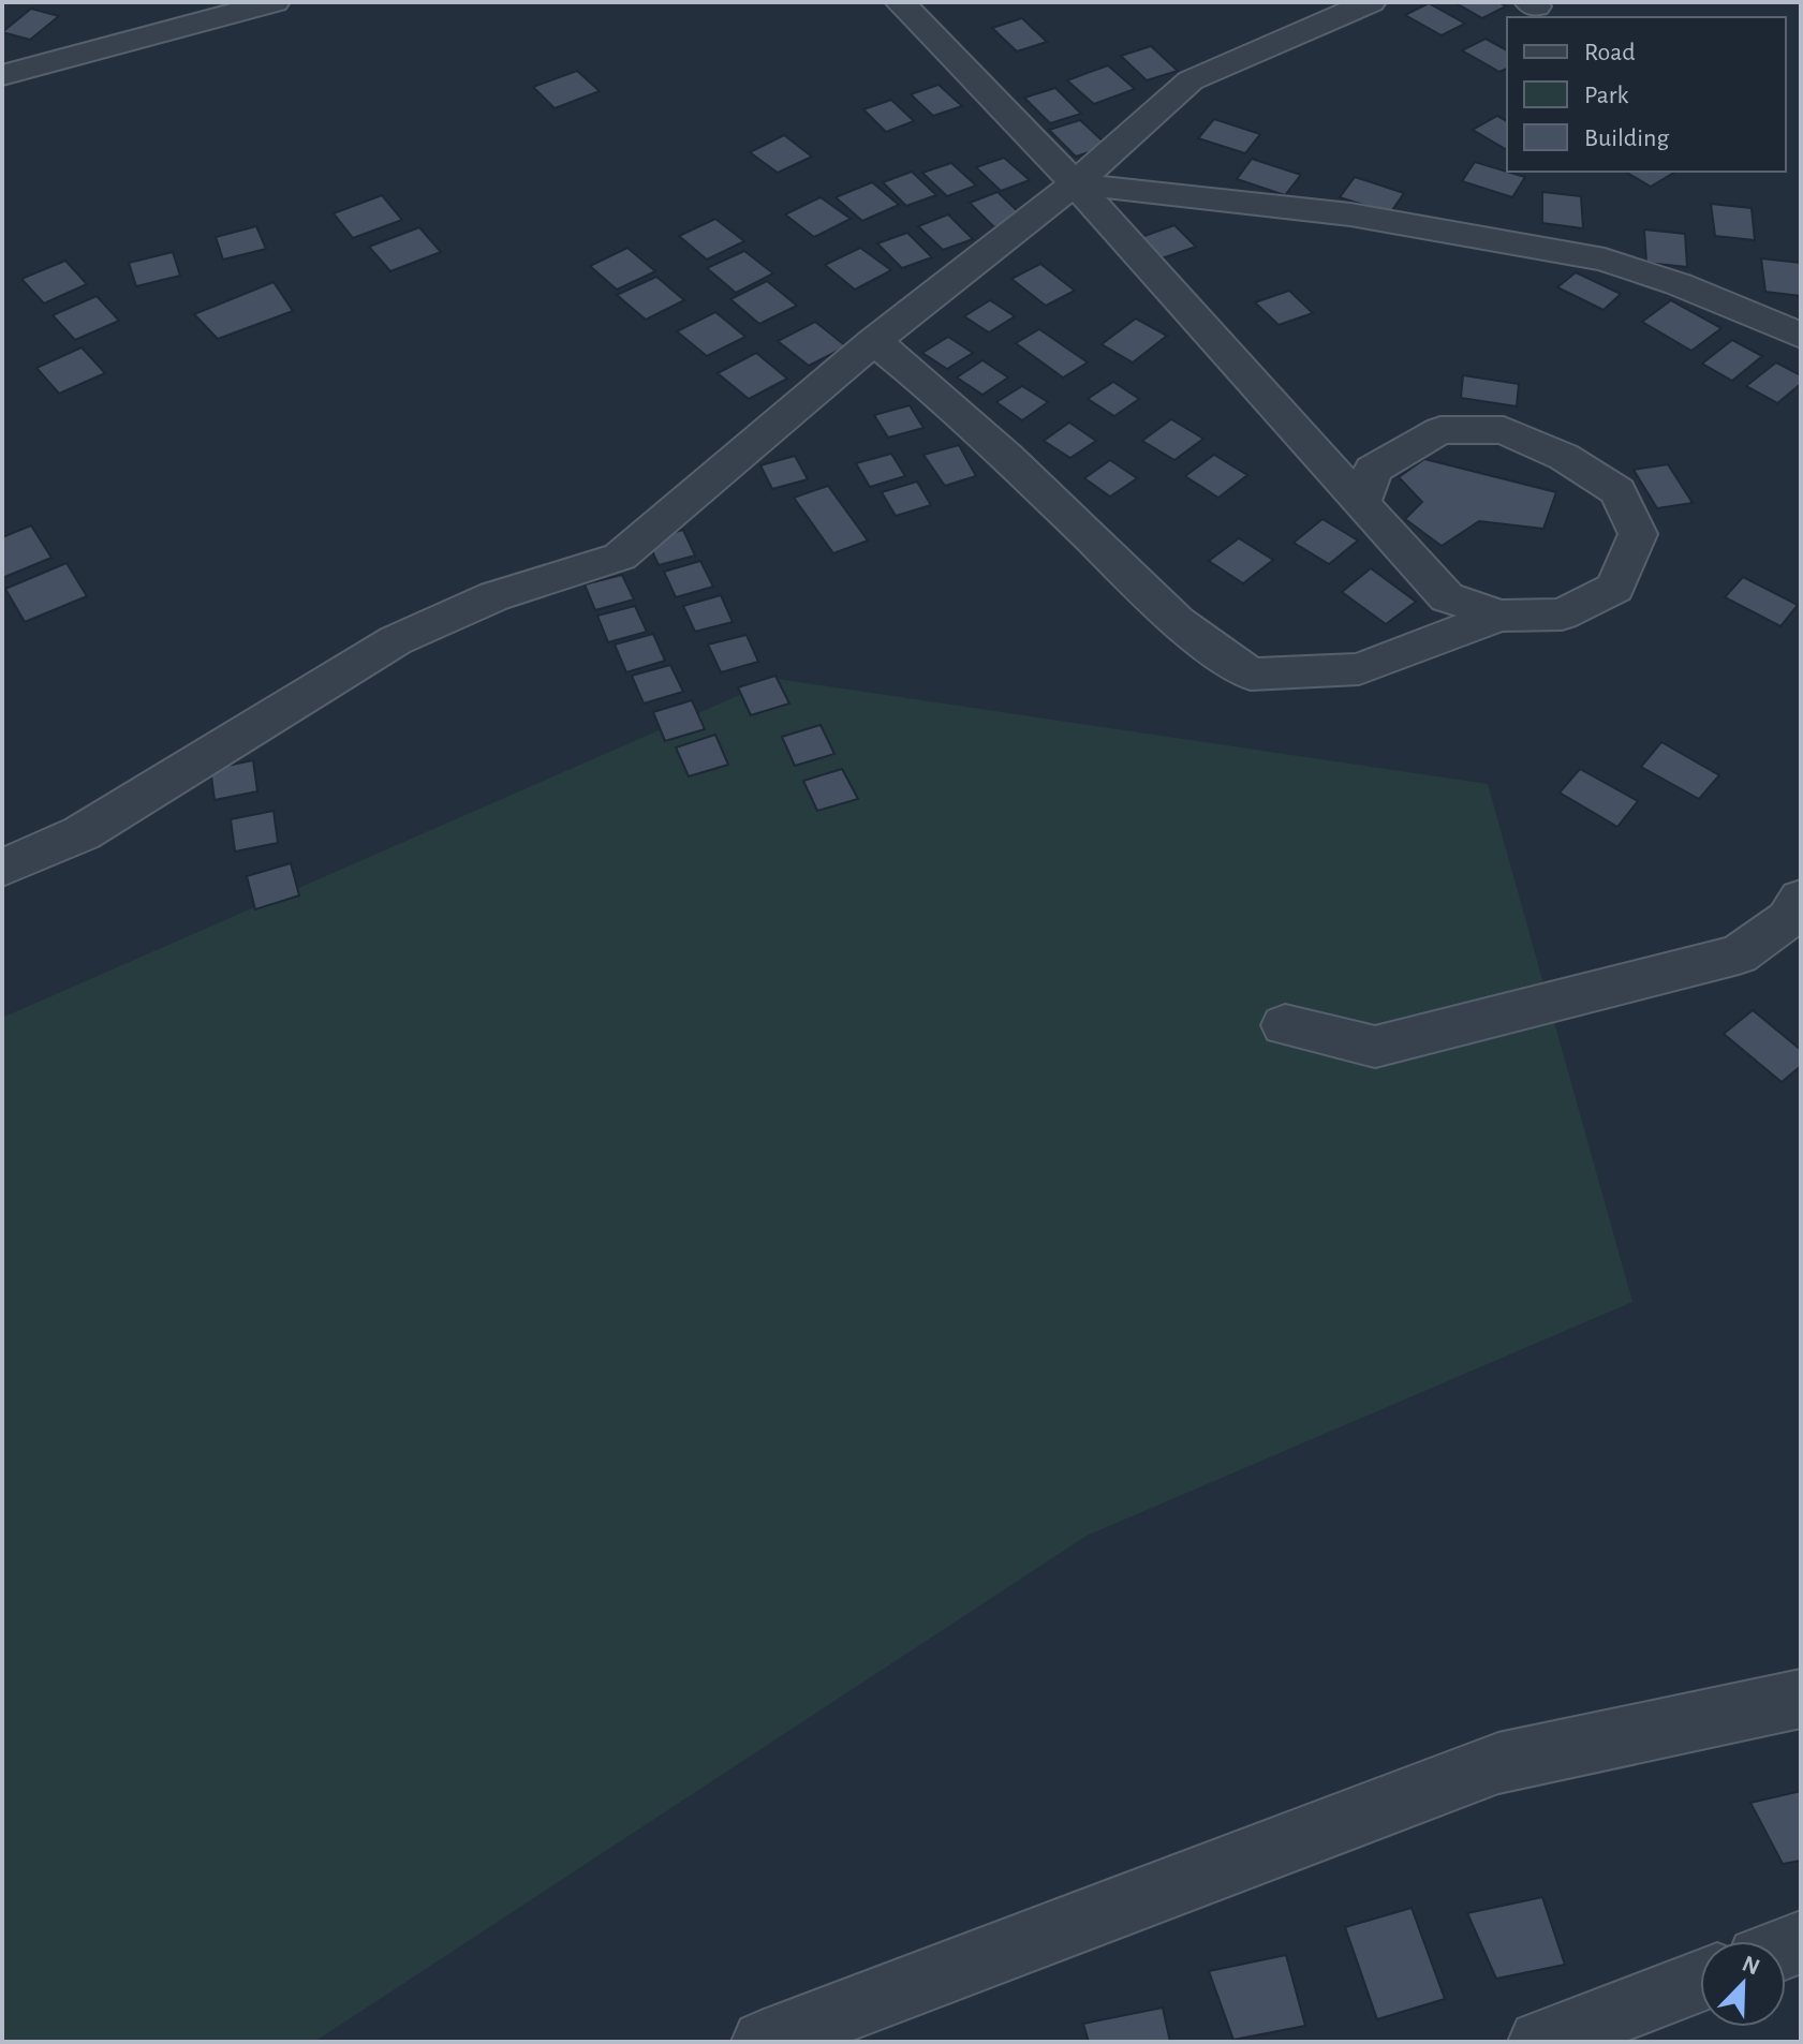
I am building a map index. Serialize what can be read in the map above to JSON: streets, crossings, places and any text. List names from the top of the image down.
{
  "legend": ["Road", "Park", "Building"],
  "north": "top right"
}
